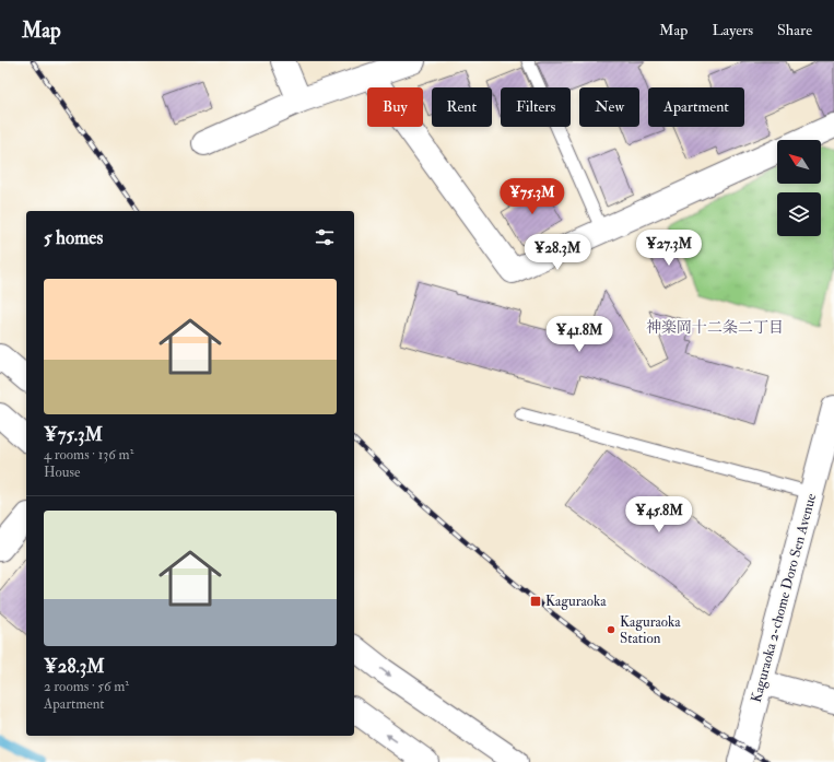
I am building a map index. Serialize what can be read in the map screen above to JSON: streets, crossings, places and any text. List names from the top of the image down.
{
  "streets": {
    "main road": ["Kaguraoka 2-chome Doro Sen Avenue"]
  },
  "districts": ["神楽岡十二条二丁目"],
  "places": {
    "transit": ["Kaguraoka"],
    "other": ["Kaguraoka Station"]
  },
  "north": "top left",
  "page": {
    "header": "Map",
    "nav": ["Map", "Layers", "Share"],
    "chip": [
      "Buy",
      "Rent",
      "Filters",
      "New",
      "Apartment"
    ],
    "price": [
      "¥75.3M",
      "¥27.3M",
      "¥28.3M",
      "¥41.8M",
      "¥45.8M"
    ],
    "heading": "5 homes",
    "list": [
      {
        "name": "¥75.3M",
        "note": "4 rooms · 136 m² · House"
      },
      {
        "name": "¥28.3M",
        "note": "2 rooms · 56 m² · Apartment"
      }
    ]
  }
}
